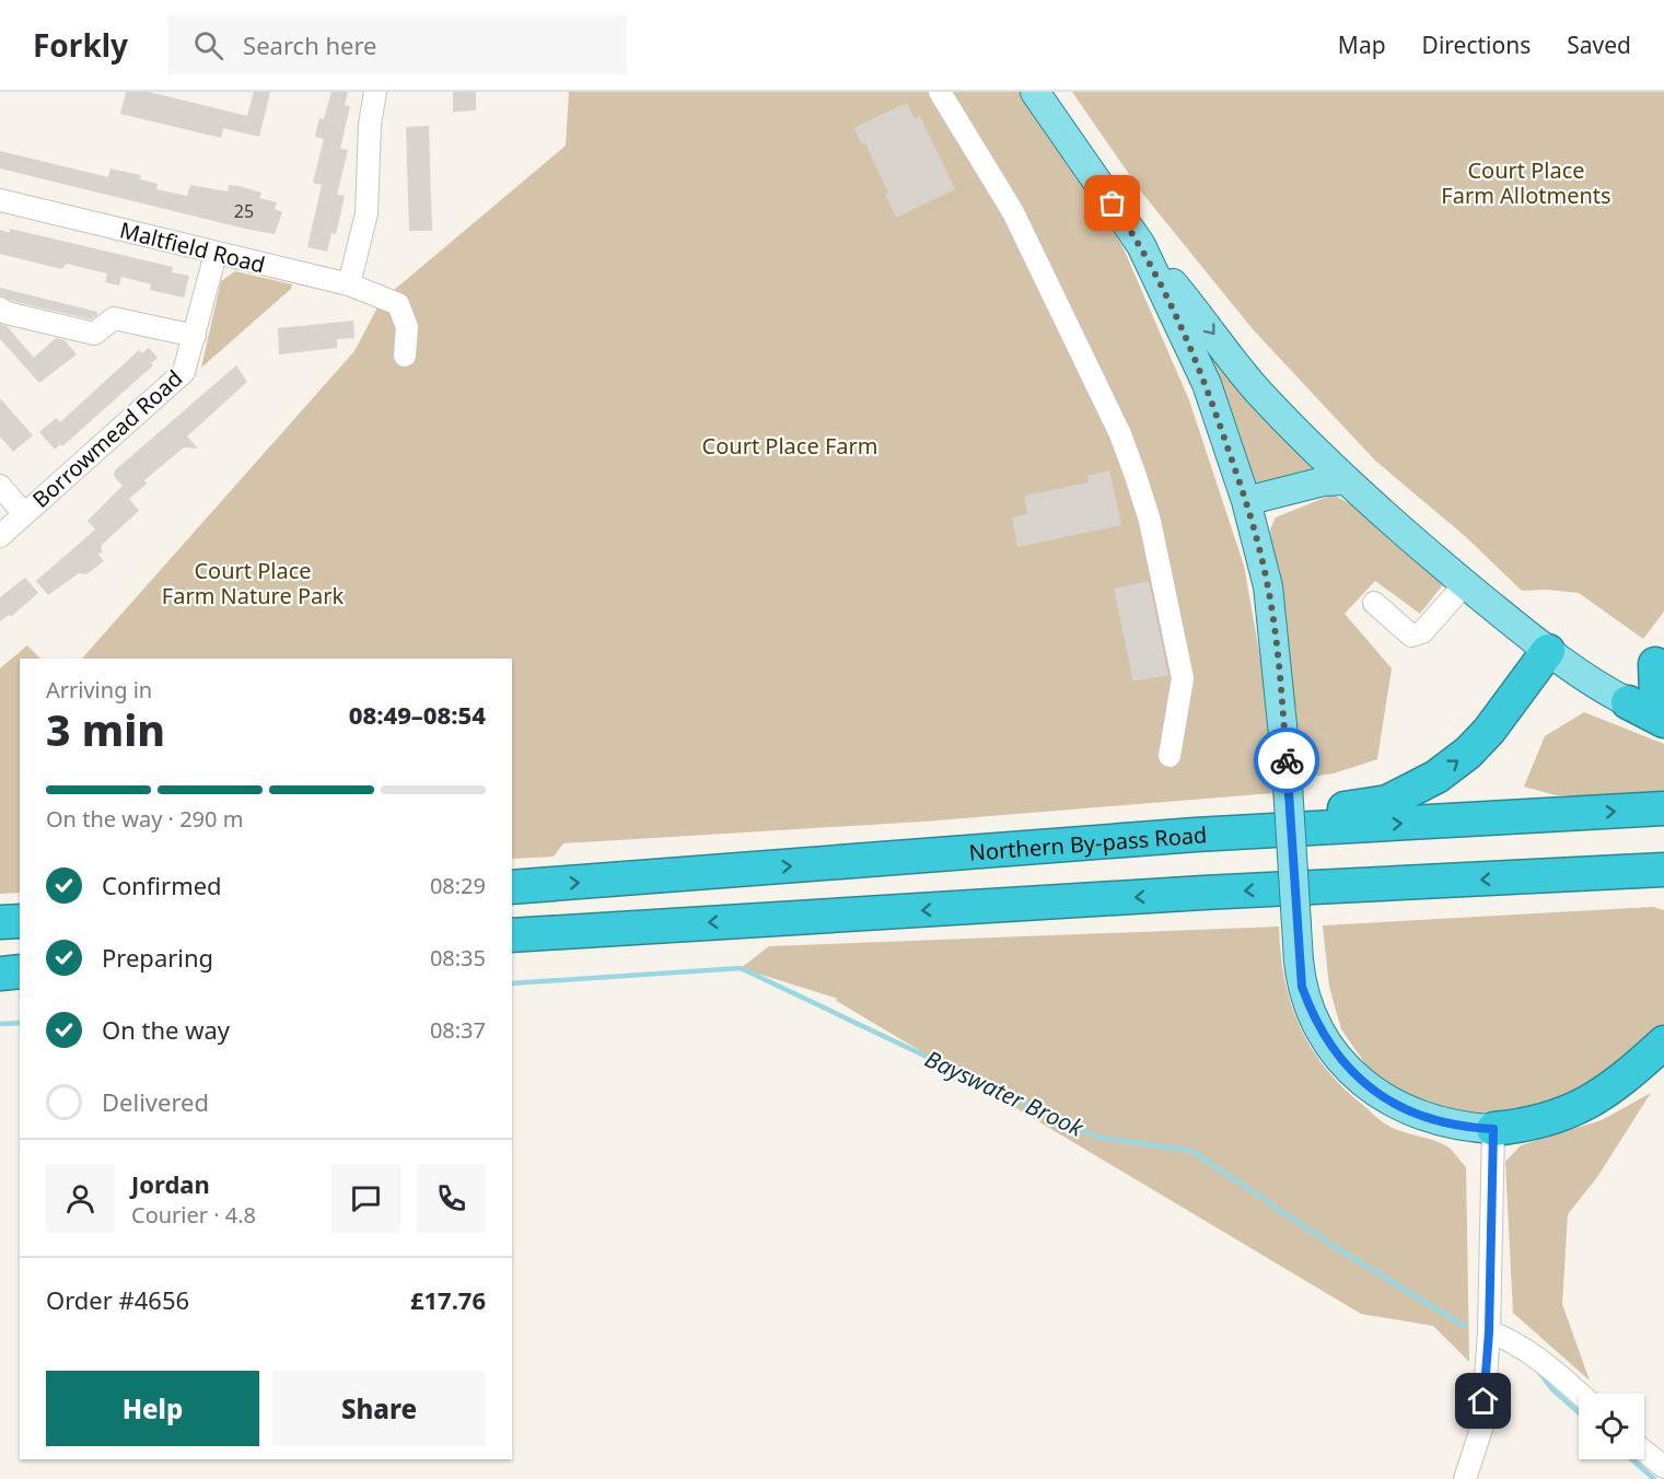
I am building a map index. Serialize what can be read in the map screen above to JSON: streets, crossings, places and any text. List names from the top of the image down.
{
  "streets": {
    "highway": ["Northern By-pass Road"],
    "street": ["Maltfield Road", "Borrowmead Road"]
  },
  "crossings": [
    ["Maltfield Road", "Borrowmead Road"]
  ],
  "water": ["Bayswater Brook"],
  "parks": ["Court Place Farm Allotments", "Court Place Farm", "Court Place Farm Nature Park"],
  "house_numbers": ["25"],
  "page": {
    "header": "Forkly",
    "search": "Search here",
    "nav": ["Map", "Directions", "Saved"],
    "heading": ["3 min", "Arriving in", "08:49–08:54"],
    "panel": [
      "Jordan",
      "Courier · 4.8",
      "Order #4656",
      "£17.76"
    ],
    "bar": "On the way · 290 m",
    "list": [
      ["Confirmed", "08:29"],
      ["Preparing", "08:35"],
      ["On the way", "08:37"],
      "Delivered"
    ],
    "buttons": ["Help", "Share"]
  }
}
